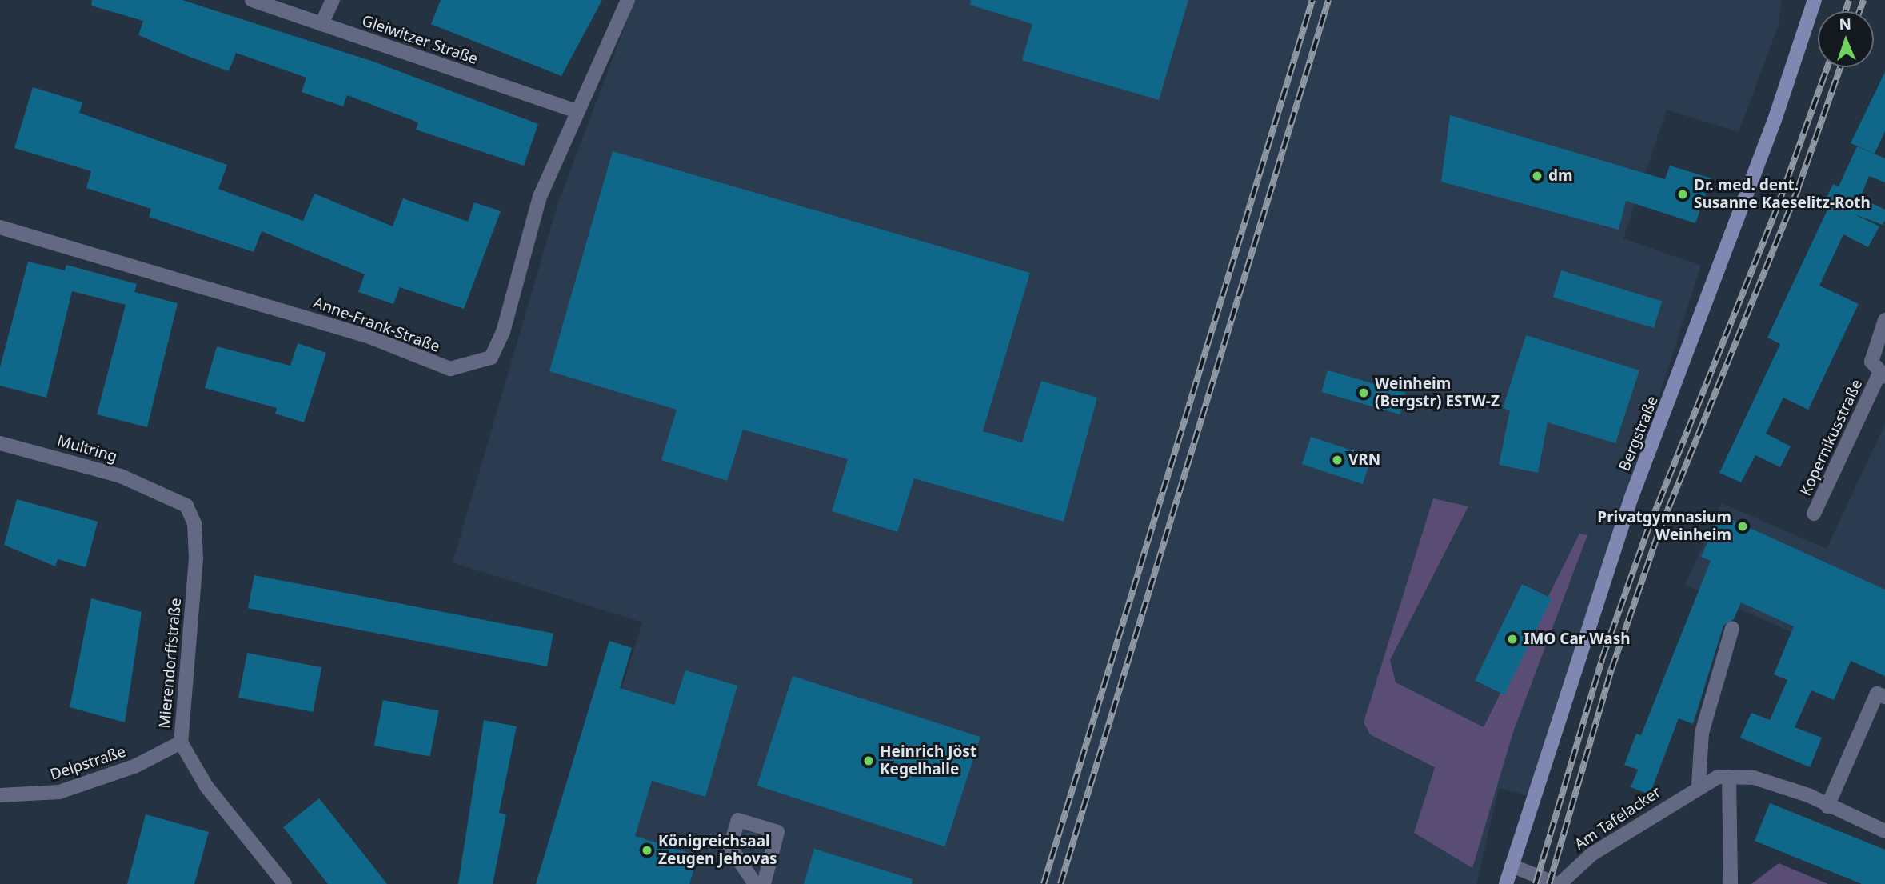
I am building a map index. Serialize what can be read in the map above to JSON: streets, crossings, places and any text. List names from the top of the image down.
{
  "streets": {
    "main road": ["Bergstraße"],
    "street": [
      "Gleiwitzer Straße",
      "Anne-Frank-Straße",
      "Kopernikusstraße",
      "Multring",
      "Mierendorffstraße",
      "Delpstraße",
      "Am Tafelacker"
    ]
  },
  "crossings": [
    ["Gleiwitzer Straße", "Anne-Frank-Straße"],
    ["Multring", "Mierendorffstraße"],
    ["Mierendorffstraße", "Delpstraße"]
  ],
  "places": [
    "dm",
    "Dr. med. dent. Susanne Kaeselitz-Roth",
    "Weinheim (Bergstr) ESTW-Z",
    "VRN",
    "Privatgymnasium Weinheim",
    "IMO Car Wash",
    "Heinrich Jöst Kegelhalle",
    "Königreichsaal Zeugen Jehovas"
  ],
  "north": "top"
}
